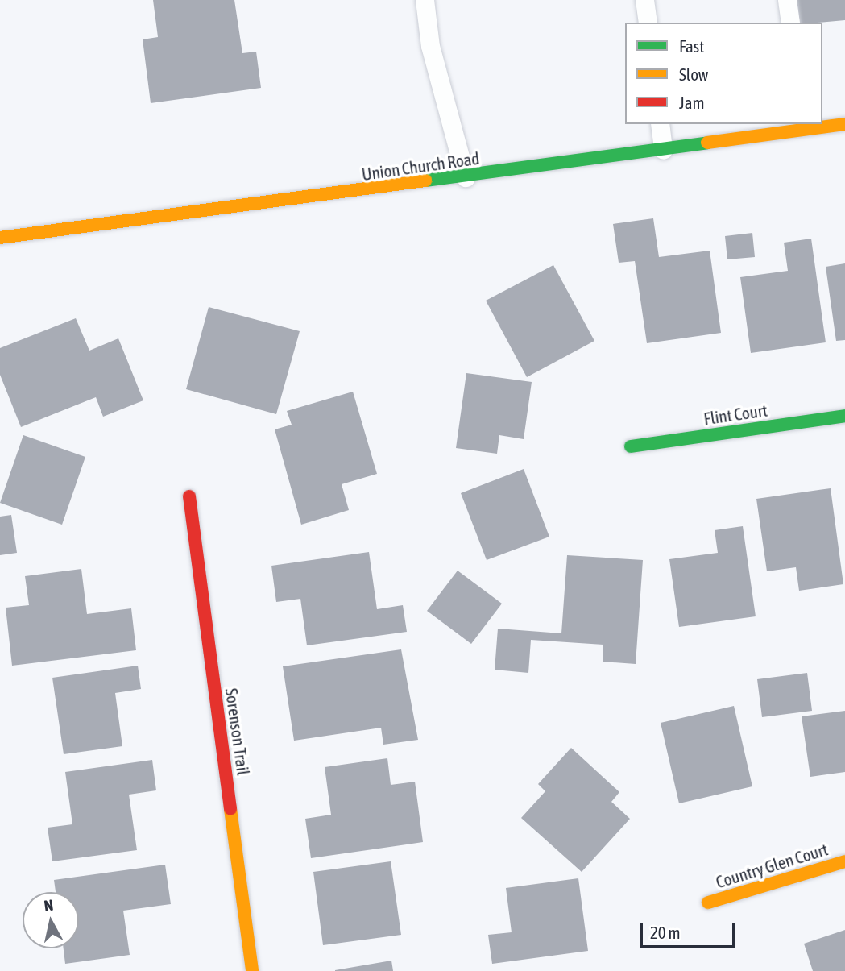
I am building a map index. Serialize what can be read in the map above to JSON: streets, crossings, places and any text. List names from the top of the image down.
{
  "streets": {
    "street": [
      "Union Church Road",
      "Flint Court",
      "Sorenson Trail",
      "Country Glen Court"
    ]
  },
  "legend": ["Fast", "Slow", "Jam"],
  "scale_bar": "20 m",
  "north": "top"
}
